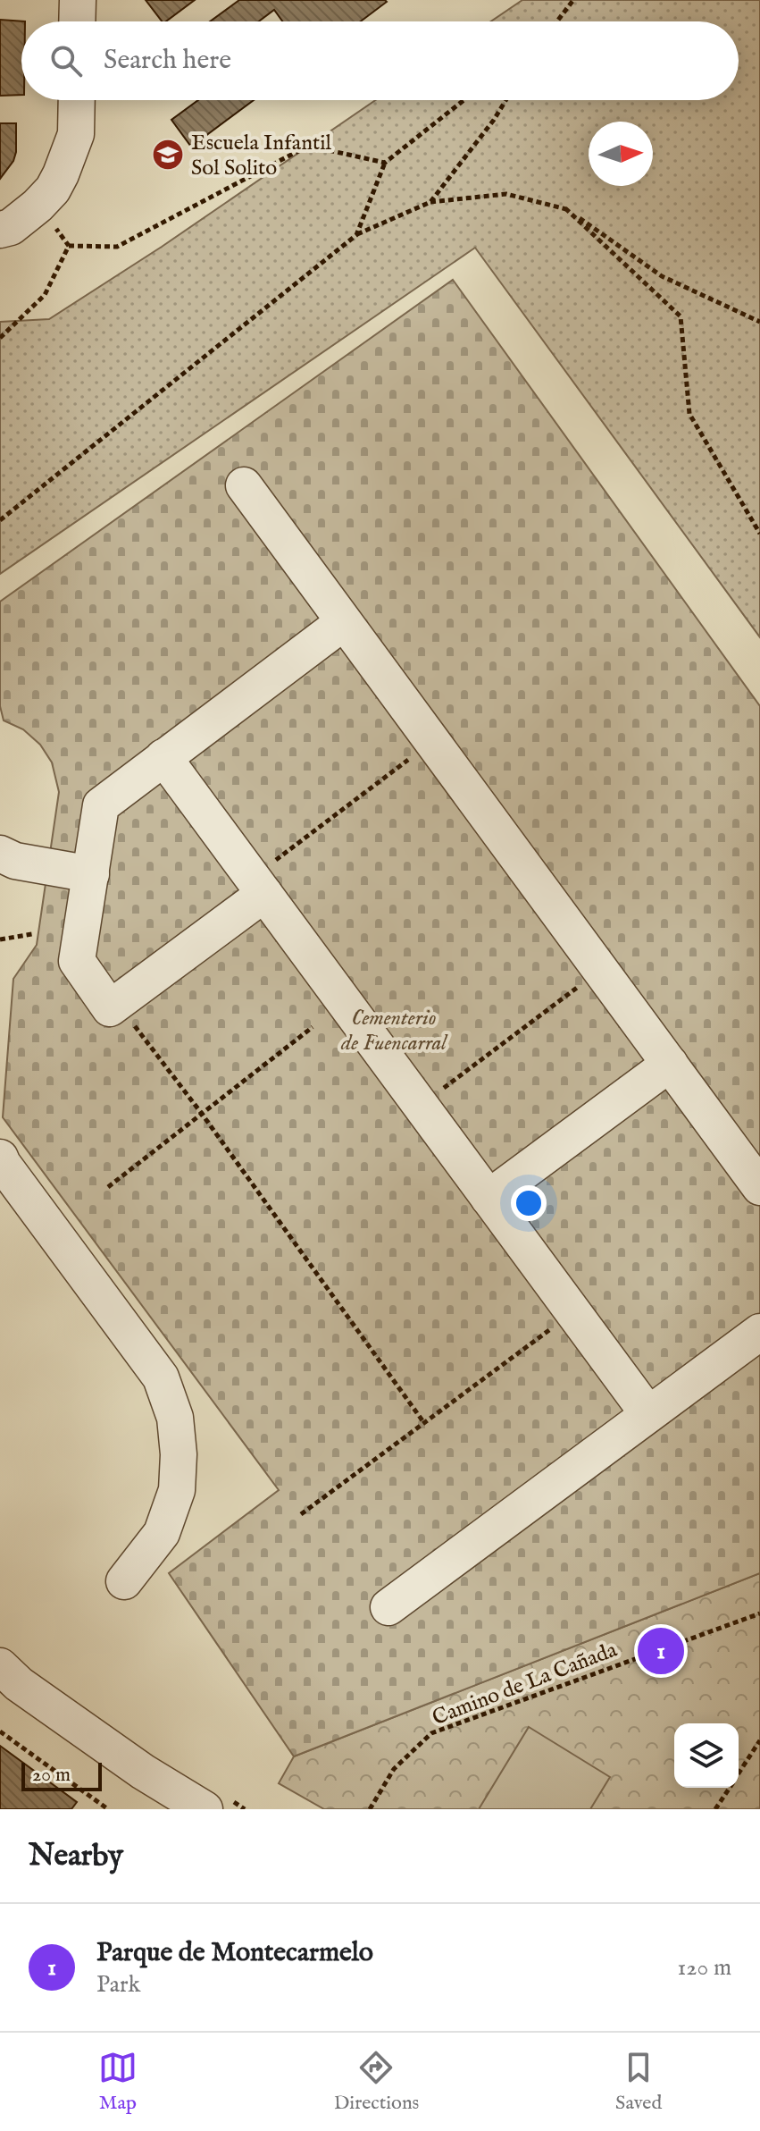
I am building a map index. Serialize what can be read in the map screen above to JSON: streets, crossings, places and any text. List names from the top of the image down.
{
  "streets": {
    "path": ["Camino de La Cañada"]
  },
  "parks": ["Cementerio de Fuencarral"],
  "places": {
    "school or university": ["Escuela Infantil Sol Solito"]
  },
  "scale_bar": "20 m",
  "north": "right",
  "page": {
    "search": "Search here",
    "pins": "1",
    "scale": "20 m",
    "heading": "Nearby",
    "list": [
      {
        "mark": "1",
        "name": "Parque de Montecarmelo",
        "note": "Park",
        "value": "120 m"
      }
    ],
    "nav": ["Map", "Directions", "Saved"]
  }
}
